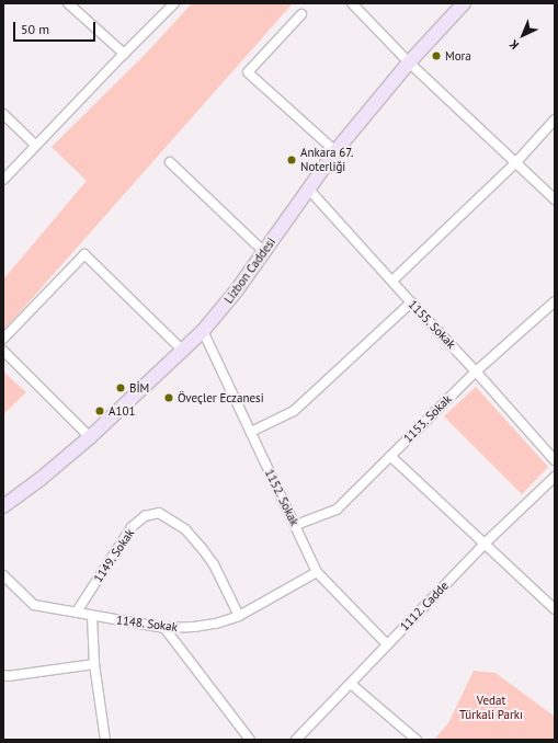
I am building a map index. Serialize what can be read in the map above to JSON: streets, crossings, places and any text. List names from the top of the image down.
{
  "streets": {
    "main road": ["Lizbon Caddesi"],
    "street": [
      "1155. Sokak",
      "1153. Sokak",
      "1152. Sokak",
      "1149. Sokak",
      "1112. Cadde",
      "1148. Sokak"
    ]
  },
  "crossings": [
    ["Lizbon Caddesi", "1155. Sokak"],
    ["Lizbon Caddesi", "1152. Sokak"],
    ["1155. Sokak", "1153. Sokak"],
    ["1153. Sokak", "1152. Sokak"],
    ["1152. Sokak", "1112. Cadde"],
    ["1152. Sokak", "1148. Sokak"],
    ["1149. Sokak", "1148. Sokak"]
  ],
  "parks": ["Vedat Türkali Parkı"],
  "places": [
    "Mora",
    "Ankara 67. Noterliği",
    "BİM",
    "Öveçler Eczanesi",
    "A101"
  ],
  "scale_bar": "50 m",
  "north": "bottom left"
}
